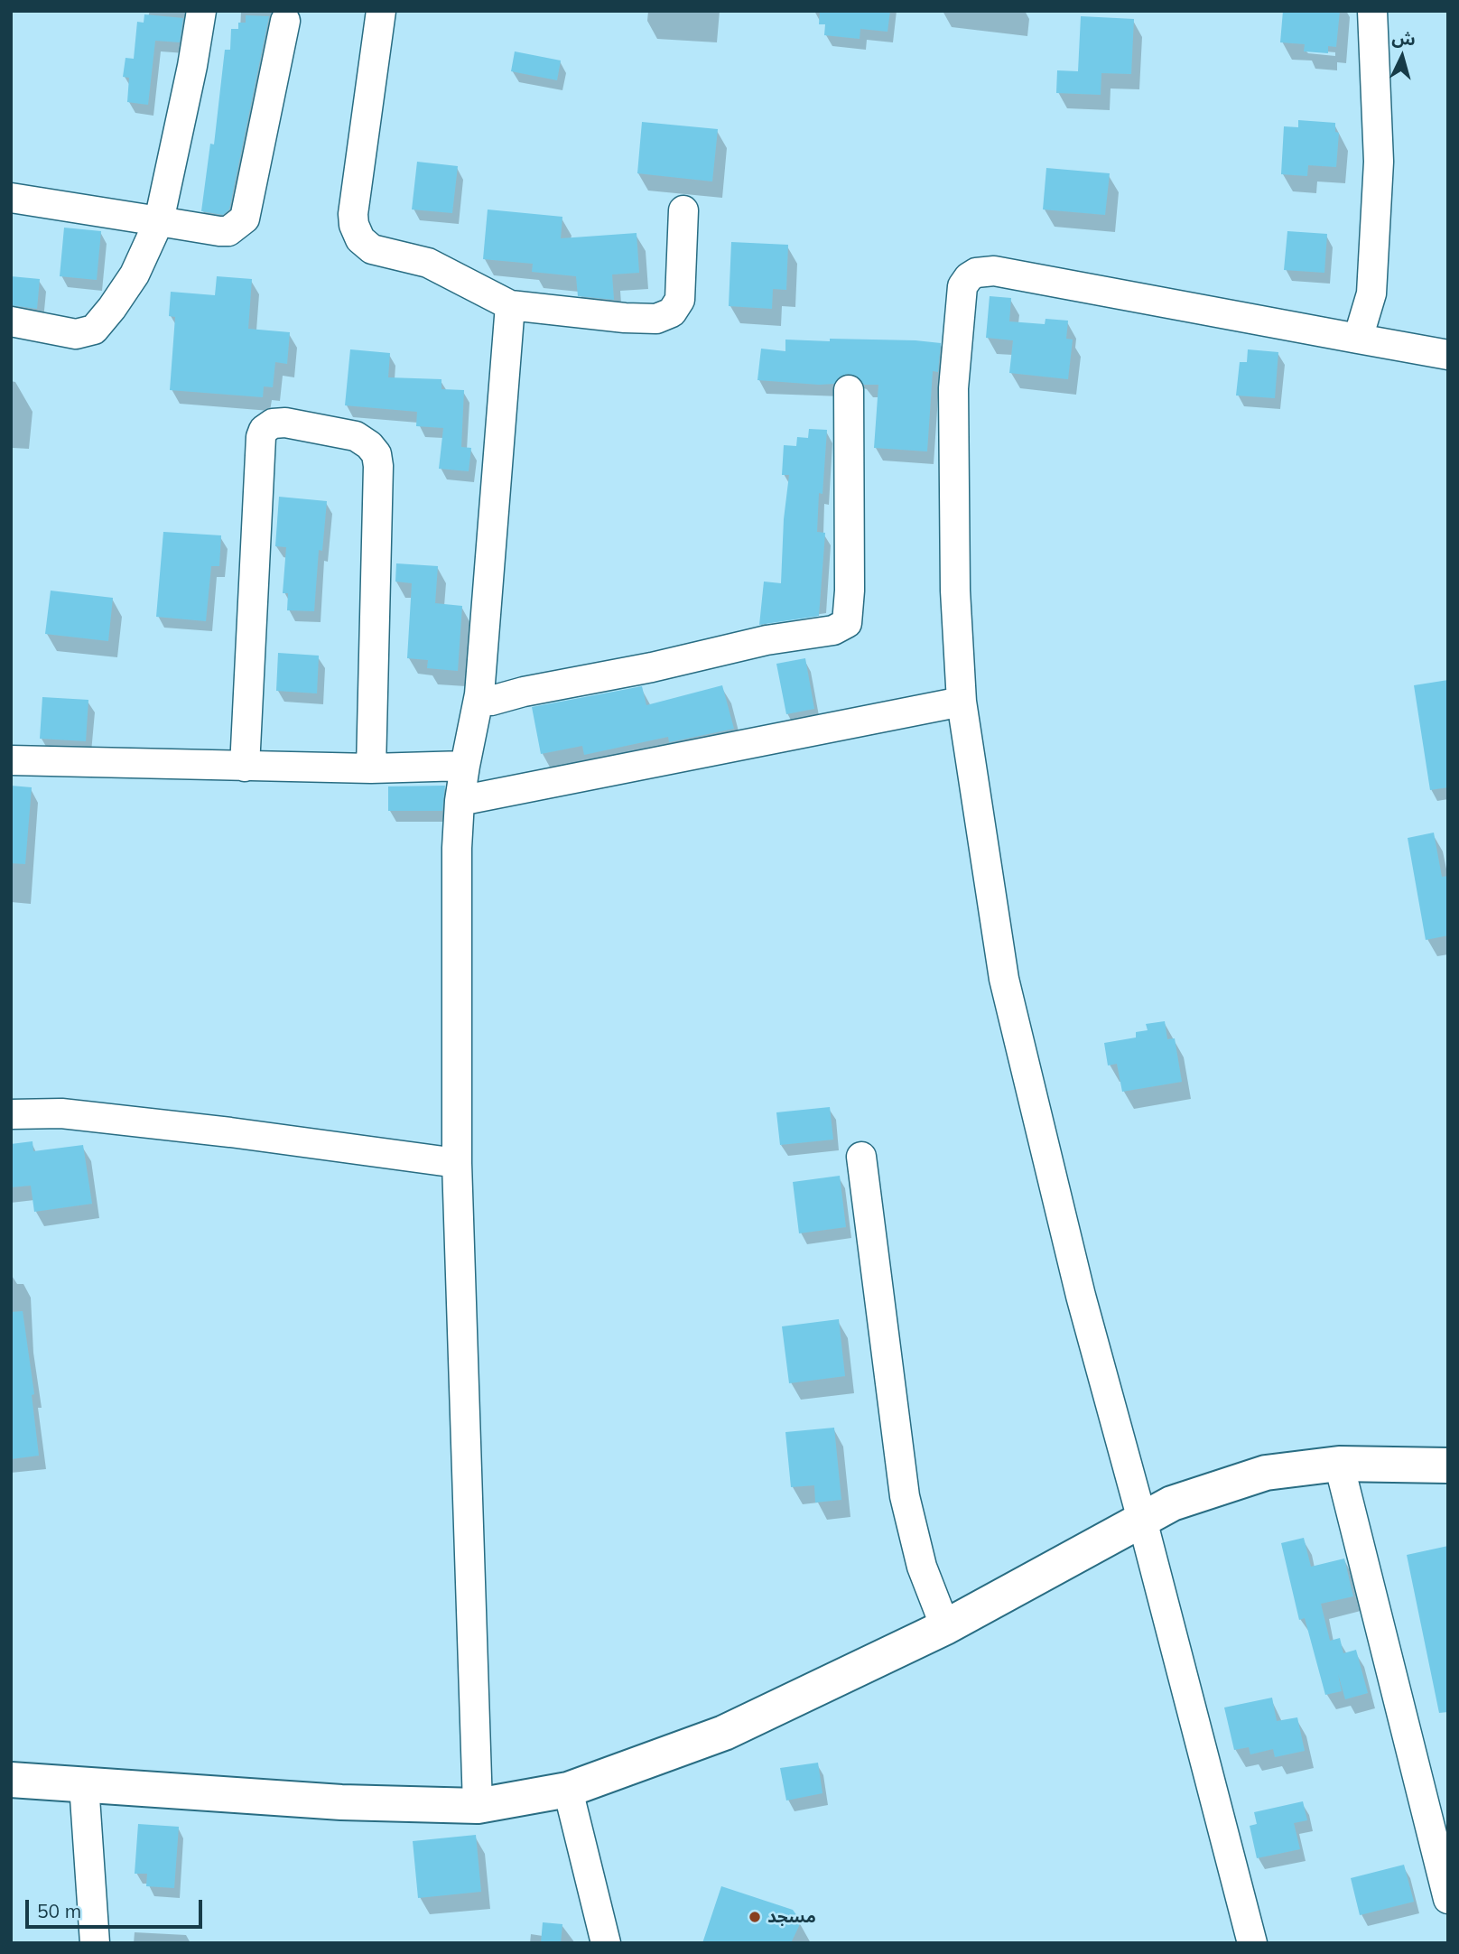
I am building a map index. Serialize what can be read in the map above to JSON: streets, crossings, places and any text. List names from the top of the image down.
{
  "places": ["مسجد"],
  "scale_bar": "50 m",
  "north": "top"
}
